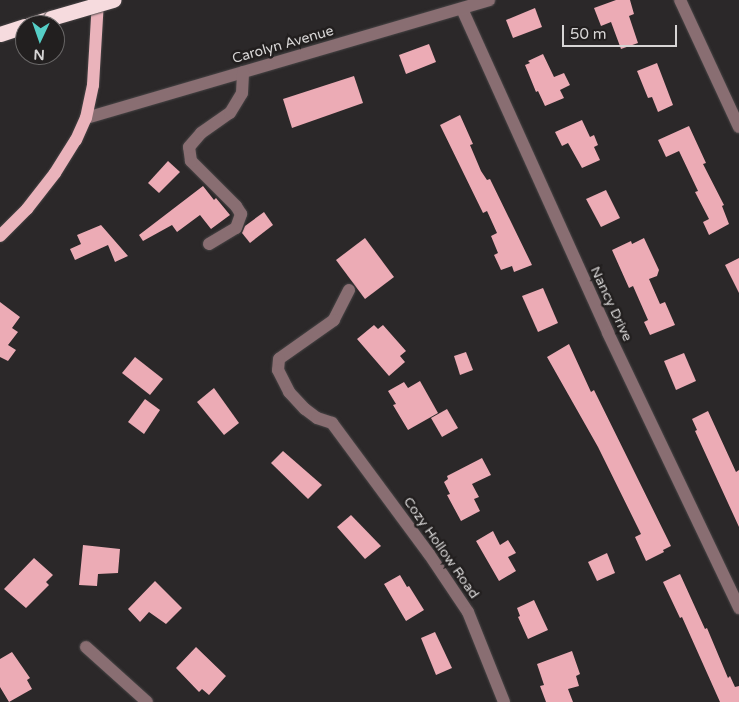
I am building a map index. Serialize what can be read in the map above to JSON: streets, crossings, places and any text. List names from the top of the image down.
{
  "streets": {
    "street": ["Carolyn Avenue", "Nancy Drive", "Cozy Hollow Road"]
  },
  "crossings": [
    ["Carolyn Avenue", "Nancy Drive"]
  ],
  "scale_bar": "50 m",
  "north": "bottom"
}
